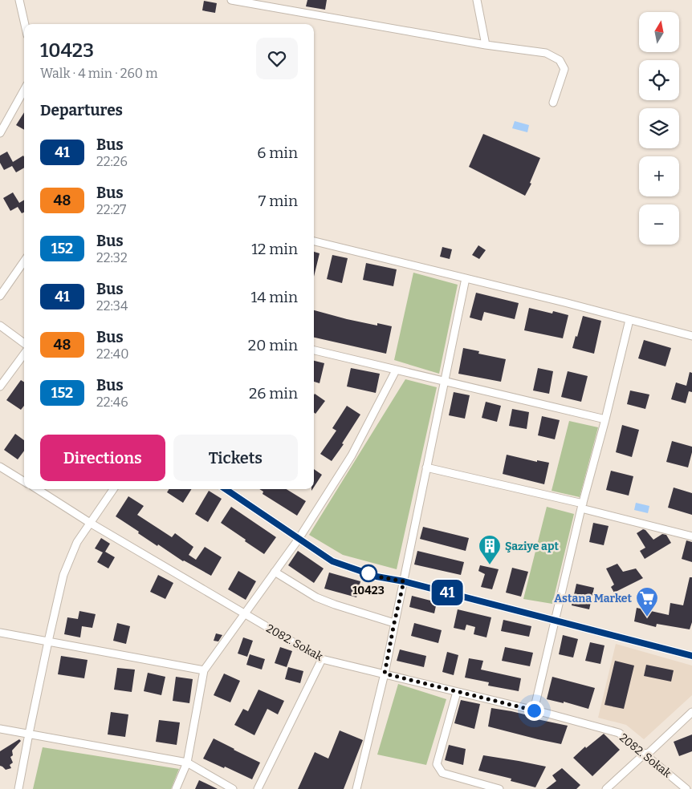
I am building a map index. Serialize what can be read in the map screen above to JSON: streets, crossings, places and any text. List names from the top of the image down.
{
  "streets": {
    "street": ["2082. Sokak"]
  },
  "places": {
    "building": ["Şaziye apt"],
    "other": ["10423"],
    "supermarket": ["Astana Market"]
  },
  "lines": ["bus line 41"],
  "north": "top",
  "page": {
    "on_map": "41",
    "map_buttons": ["+", "−"],
    "heading": [
      ["10423", "Walk · 4 min · 260 m"],
      "Departures"
    ],
    "list": [
      {
        "mark": "41",
        "name": "Bus",
        "note": "22:26",
        "value": "6 min"
      },
      {
        "mark": "48",
        "name": "Bus",
        "note": "22:27",
        "value": "7 min"
      },
      {
        "mark": "152",
        "name": "Bus",
        "note": "22:32",
        "value": "12 min"
      },
      {
        "mark": "41",
        "name": "Bus",
        "note": "22:34",
        "value": "14 min"
      },
      {
        "mark": "48",
        "name": "Bus",
        "note": "22:40",
        "value": "20 min"
      },
      {
        "mark": "152",
        "name": "Bus",
        "note": "22:46",
        "value": "26 min"
      }
    ],
    "buttons": ["Directions", "Tickets"]
  }
}
